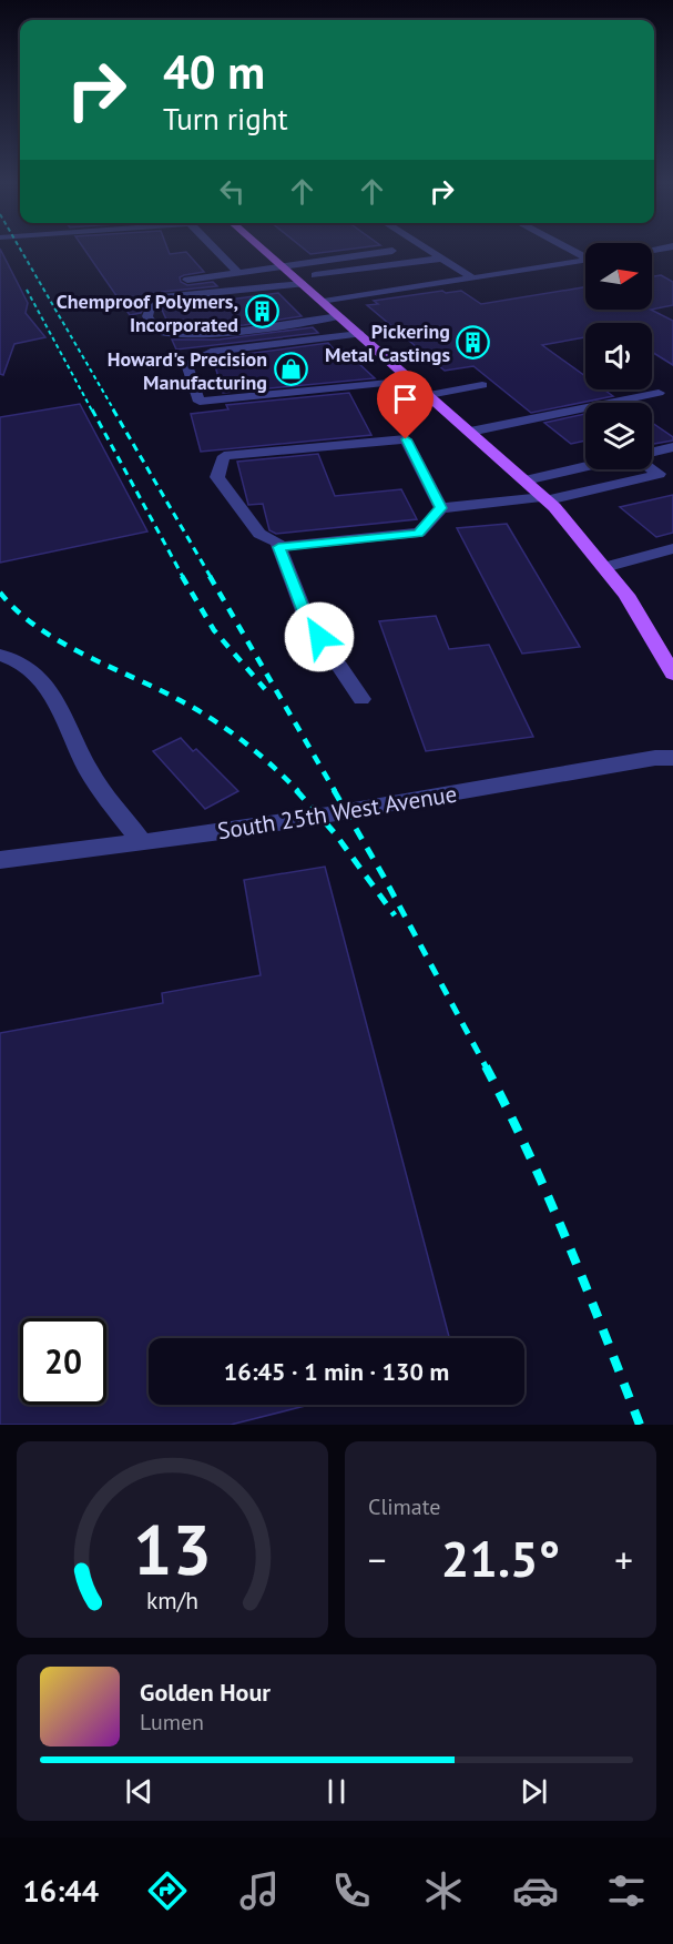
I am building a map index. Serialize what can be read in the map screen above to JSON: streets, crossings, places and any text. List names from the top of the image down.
{
  "streets": {
    "street": ["South 25th West Avenue"]
  },
  "places": {
    "building": ["Chemproof Polymers, Incorporated", "Pickering Metal Castings"],
    "shop": ["Howard's Precision Manufacturing"]
  },
  "north": "right",
  "page": {
    "turn": ["40 m", "Turn right"],
    "limit": "20",
    "trip": "16:45 · 1 min · 130 m",
    "tile": "Climate",
    "heat": ["−", "21.5°", "+"],
    "song": ["Golden Hour", "Lumen"],
    "tabs": "16:44",
    "gauge": ["13", "km/h"]
  }
}
